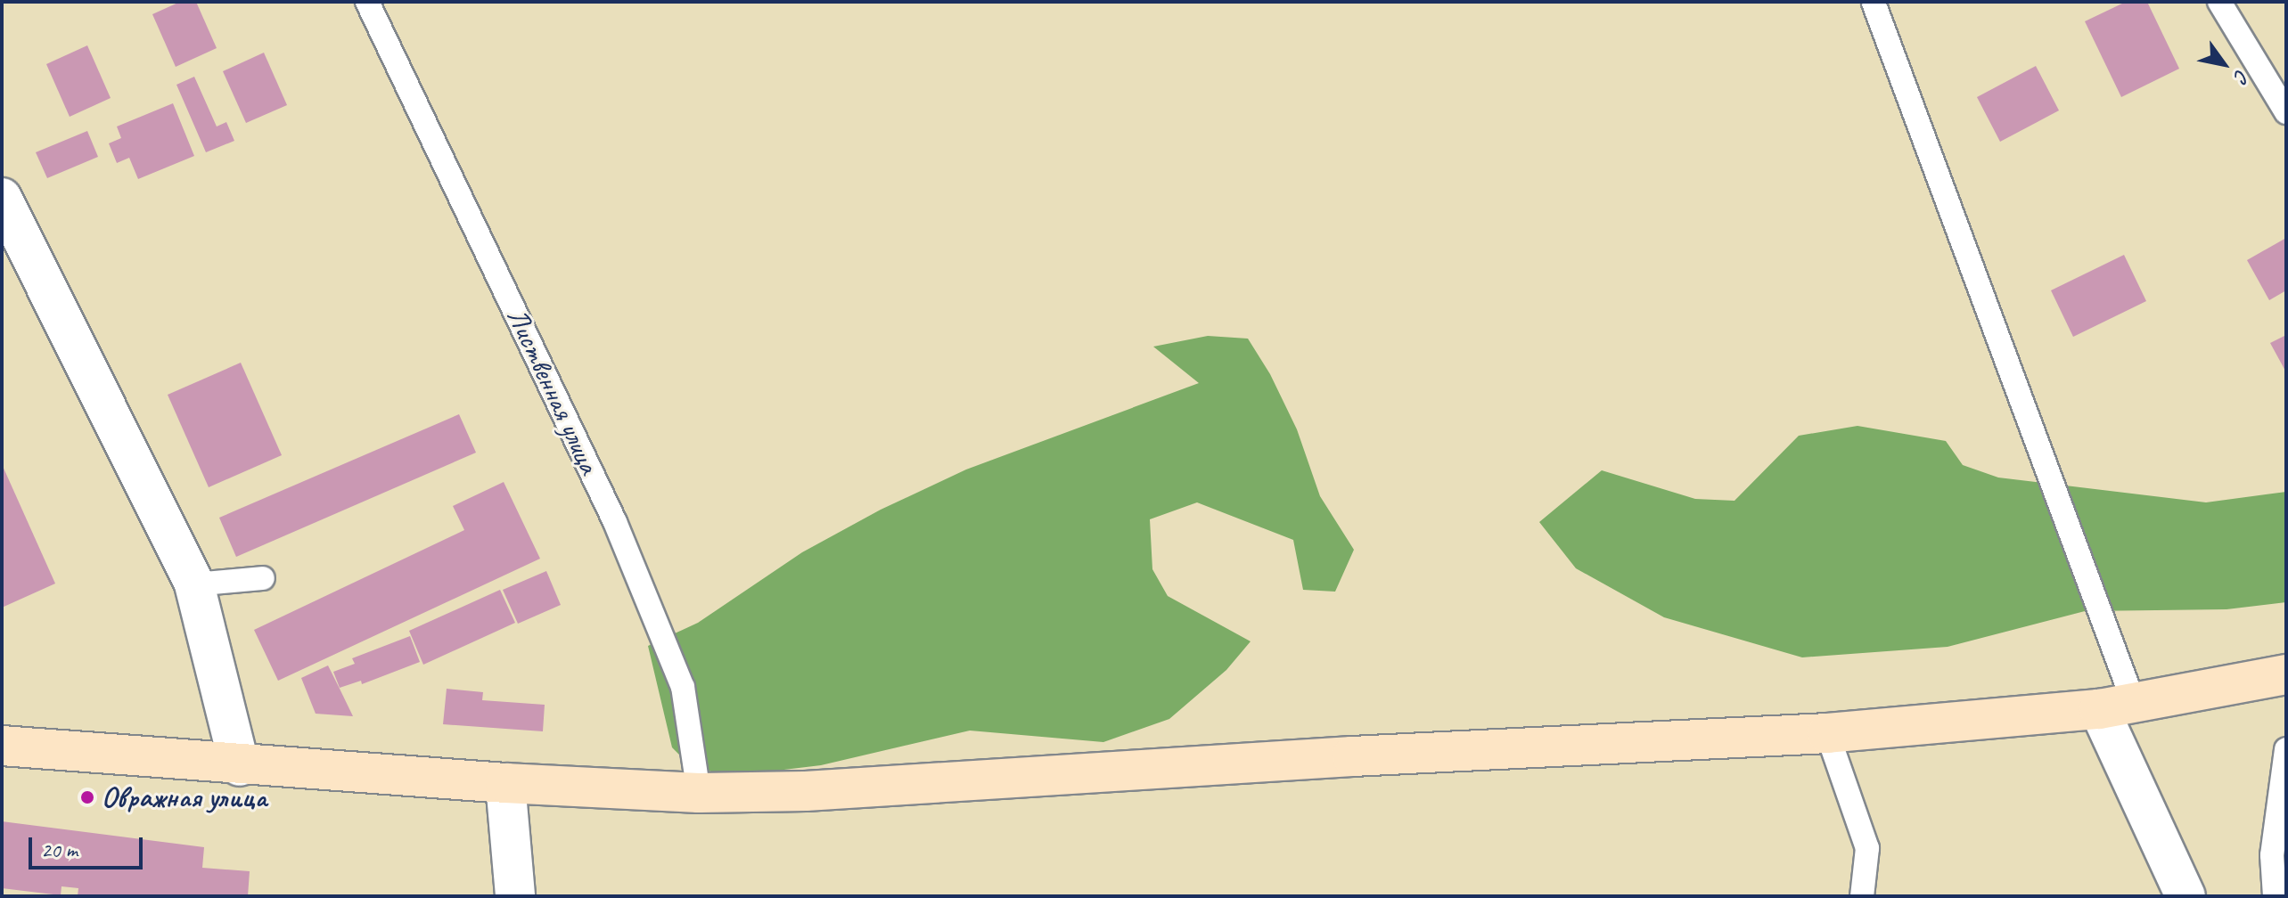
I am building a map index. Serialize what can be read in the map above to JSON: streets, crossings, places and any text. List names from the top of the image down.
{
  "streets": {
    "lane": ["Лиственная улица"]
  },
  "places": ["Овражная улица"],
  "scale_bar": "20 m",
  "north": "bottom right"
}
